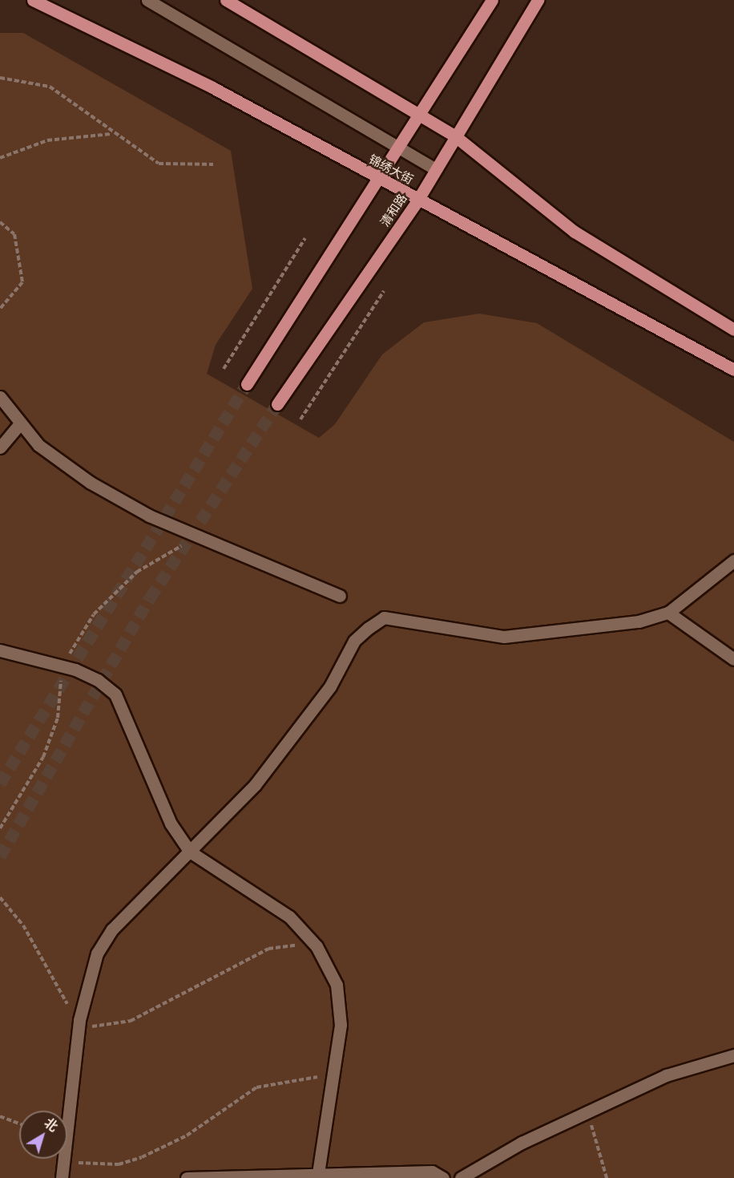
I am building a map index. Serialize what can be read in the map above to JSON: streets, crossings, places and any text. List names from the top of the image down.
{
  "streets": {
    "main road": ["锦绣大街", "清和路"]
  },
  "crossings": [
    ["锦绣大街", "清和路"]
  ],
  "north": "top right"
}
